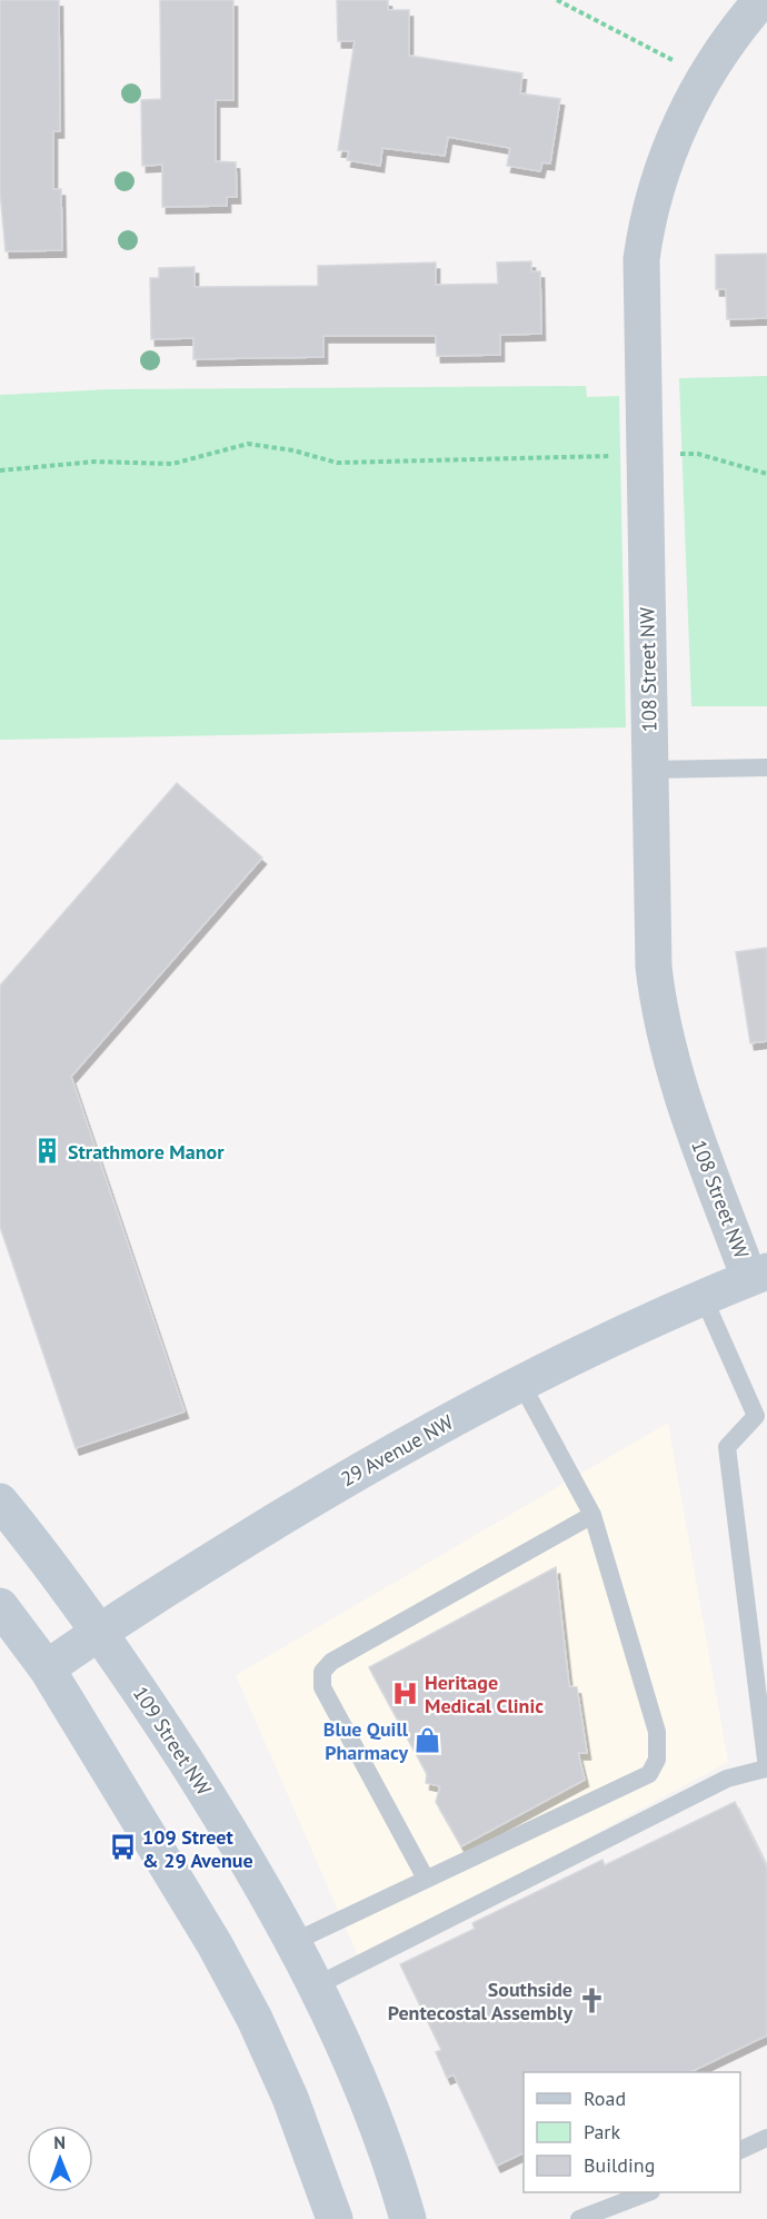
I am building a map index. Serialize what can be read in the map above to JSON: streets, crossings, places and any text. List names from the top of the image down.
{
  "streets": {
    "street": ["108 Street NW", "29 Avenue NW", "109 Street NW"]
  },
  "crossings": [
    ["108 Street NW", "29 Avenue NW"],
    ["29 Avenue NW", "109 Street NW"]
  ],
  "places": {
    "building": ["Strathmore Manor"],
    "hospital": ["Heritage Medical Clinic"],
    "shop": ["Blue Quill Pharmacy"],
    "bus stop": ["109 Street & 29 Avenue"],
    "church": ["Southside Pentecostal Assembly"]
  },
  "legend": ["Road", "Park", "Building"],
  "north": "top"
}
